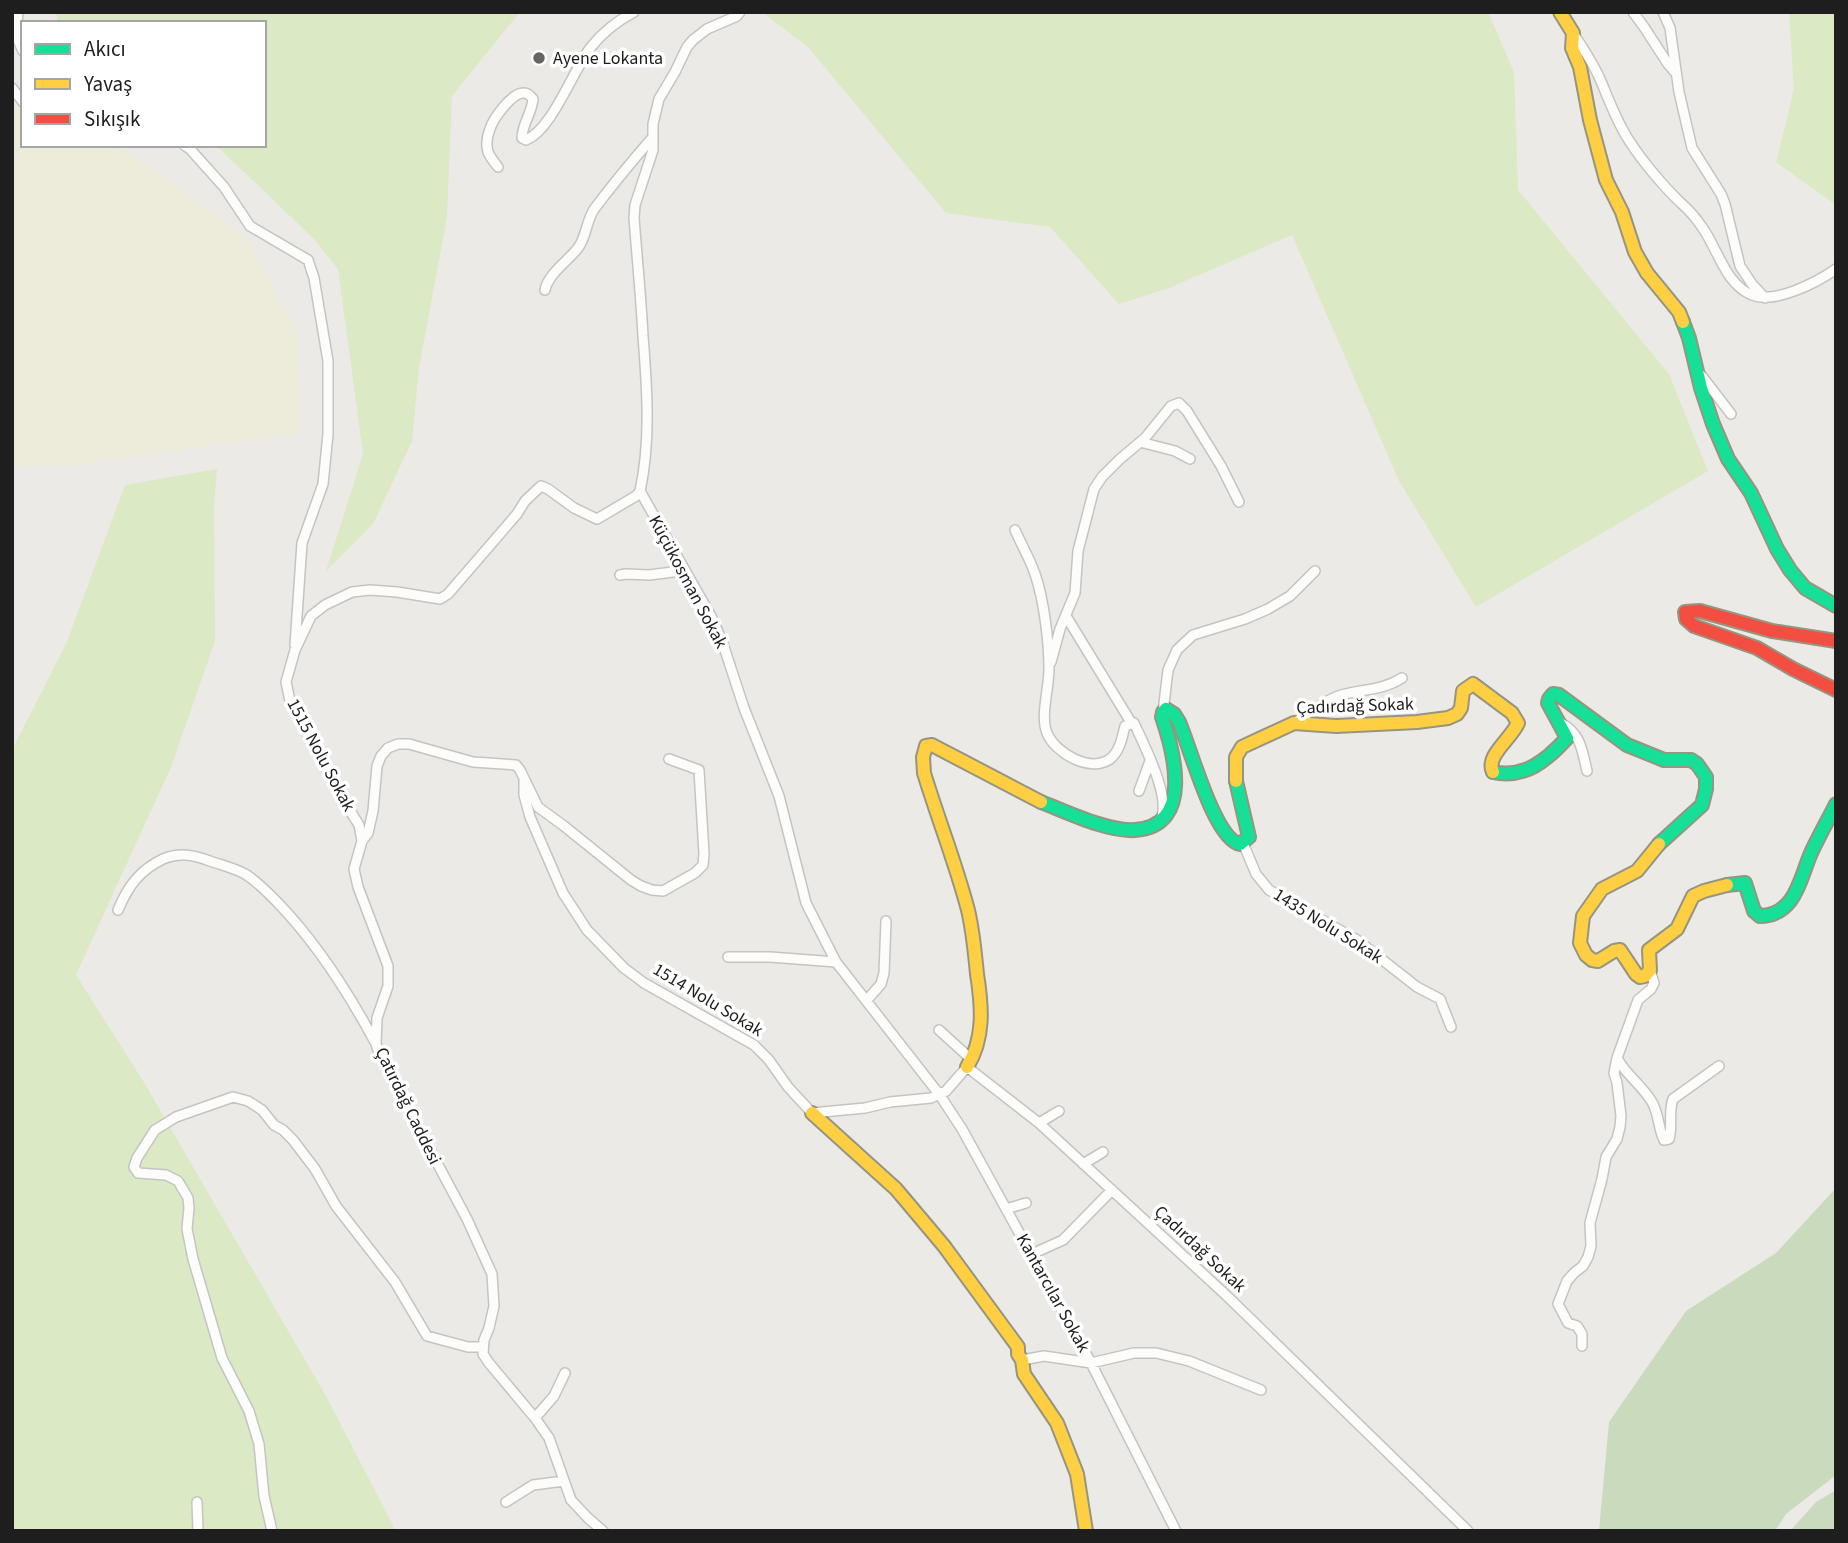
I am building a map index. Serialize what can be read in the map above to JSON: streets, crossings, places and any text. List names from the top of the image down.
{
  "streets": {
    "street": [
      "Küçükosman Sokak",
      "Çadırdağ Sokak",
      "1515 Nolu Sokak",
      "1435 Nolu Sokak",
      "1514 Nolu Sokak",
      "Çatırdağ Caddesi",
      "Kantarcılar Sokak"
    ]
  },
  "crossings": [
    ["Küçükosman Sokak", "1515 Nolu Sokak"],
    ["Küçükosman Sokak", "Kantarcılar Sokak"],
    ["Çadırdağ Sokak", "1435 Nolu Sokak"],
    ["1515 Nolu Sokak", "Çatırdağ Caddesi"],
    ["1514 Nolu Sokak", "Çatırdağ Caddesi"]
  ],
  "places": ["Ayene Lokanta"],
  "legend": ["Akıcı", "Yavaş", "Sıkışık"]
}
